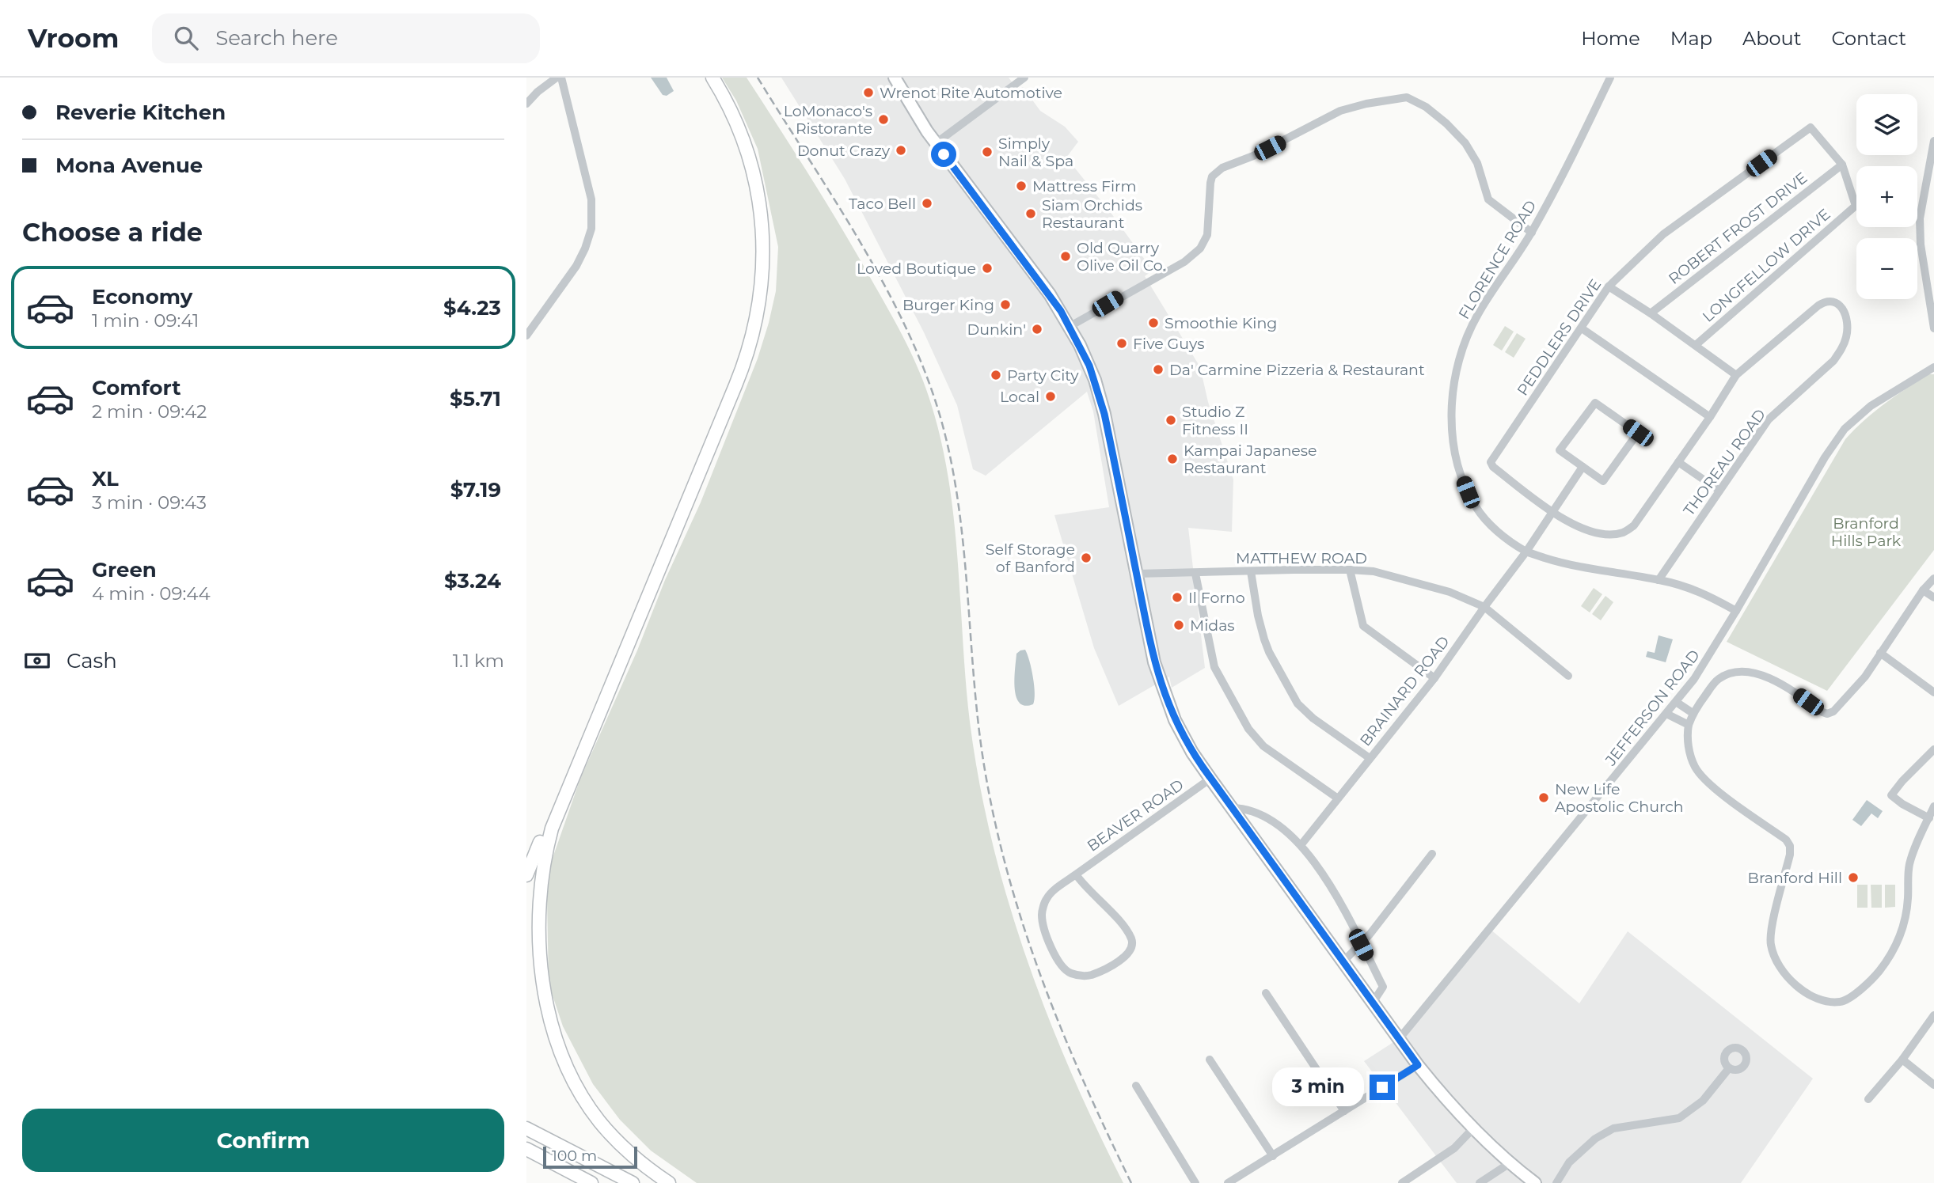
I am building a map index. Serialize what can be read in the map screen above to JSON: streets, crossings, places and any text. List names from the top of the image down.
{
  "streets": {
    "street": [
      "ROBERT FROST DRIVE",
      "FLORENCE ROAD",
      "LONGFELLOW DRIVE",
      "PEDDLERS DRIVE",
      "THOREAU ROAD",
      "MATTHEW ROAD",
      "BRAINARD ROAD",
      "JEFFERSON ROAD",
      "BEAVER ROAD"
    ]
  },
  "crossings": [
    ["ROBERT FROST DRIVE", "PEDDLERS DRIVE"],
    ["FLORENCE ROAD", "THOREAU ROAD"],
    ["FLORENCE ROAD", "BRAINARD ROAD"],
    ["FLORENCE ROAD", "JEFFERSON ROAD"],
    ["LONGFELLOW DRIVE", "PEDDLERS DRIVE"],
    ["PEDDLERS DRIVE", "THOREAU ROAD"],
    ["MATTHEW ROAD", "BRAINARD ROAD"]
  ],
  "parks": ["Branford Hills Park"],
  "places": [
    "Wrenot Rite Automotive",
    "LoMonaco's Ristorante",
    "Donut Crazy",
    "Simply Nail & Spa",
    "Mattress Firm",
    "Taco Bell",
    "Siam Orchids Restaurant",
    "Old Quarry Olive Oil Co.",
    "Loved Boutique",
    "Burger King",
    "Smoothie King",
    "Dunkin'",
    "Five Guys",
    "Da' Carmine Pizzeria & Restaurant",
    "Party City",
    "Local",
    "Studio Z Fitness II",
    "Kampai Japanese Restaurant",
    "Self Storage of Banford",
    "Il Forno",
    "Midas",
    "New Life Apostolic Church",
    "Branford Hill"
  ],
  "scale_bar": "100 m",
  "page": {
    "header": "Vroom",
    "search": "Search here",
    "nav": [
      "Home",
      "Map",
      "About",
      "Contact"
    ],
    "banner": ["Reverie Kitchen", "Mona Avenue"],
    "map_buttons": ["+", "−"],
    "heading": "Choose a ride",
    "list": [
      {
        "name": "Economy",
        "note": "1 min · 09:41",
        "value": "$4.23"
      },
      {
        "name": "Comfort",
        "note": "2 min · 09:42",
        "value": "$5.71"
      },
      {
        "name": "XL",
        "note": "3 min · 09:43",
        "value": "$7.19"
      },
      {
        "name": "Green",
        "note": "4 min · 09:44",
        "value": "$3.24"
      }
    ],
    "pay": ["Cash", "1.1 km"],
    "bubble": "3 min",
    "buttons": "Confirm",
    "scale": "100 m"
  }
}
